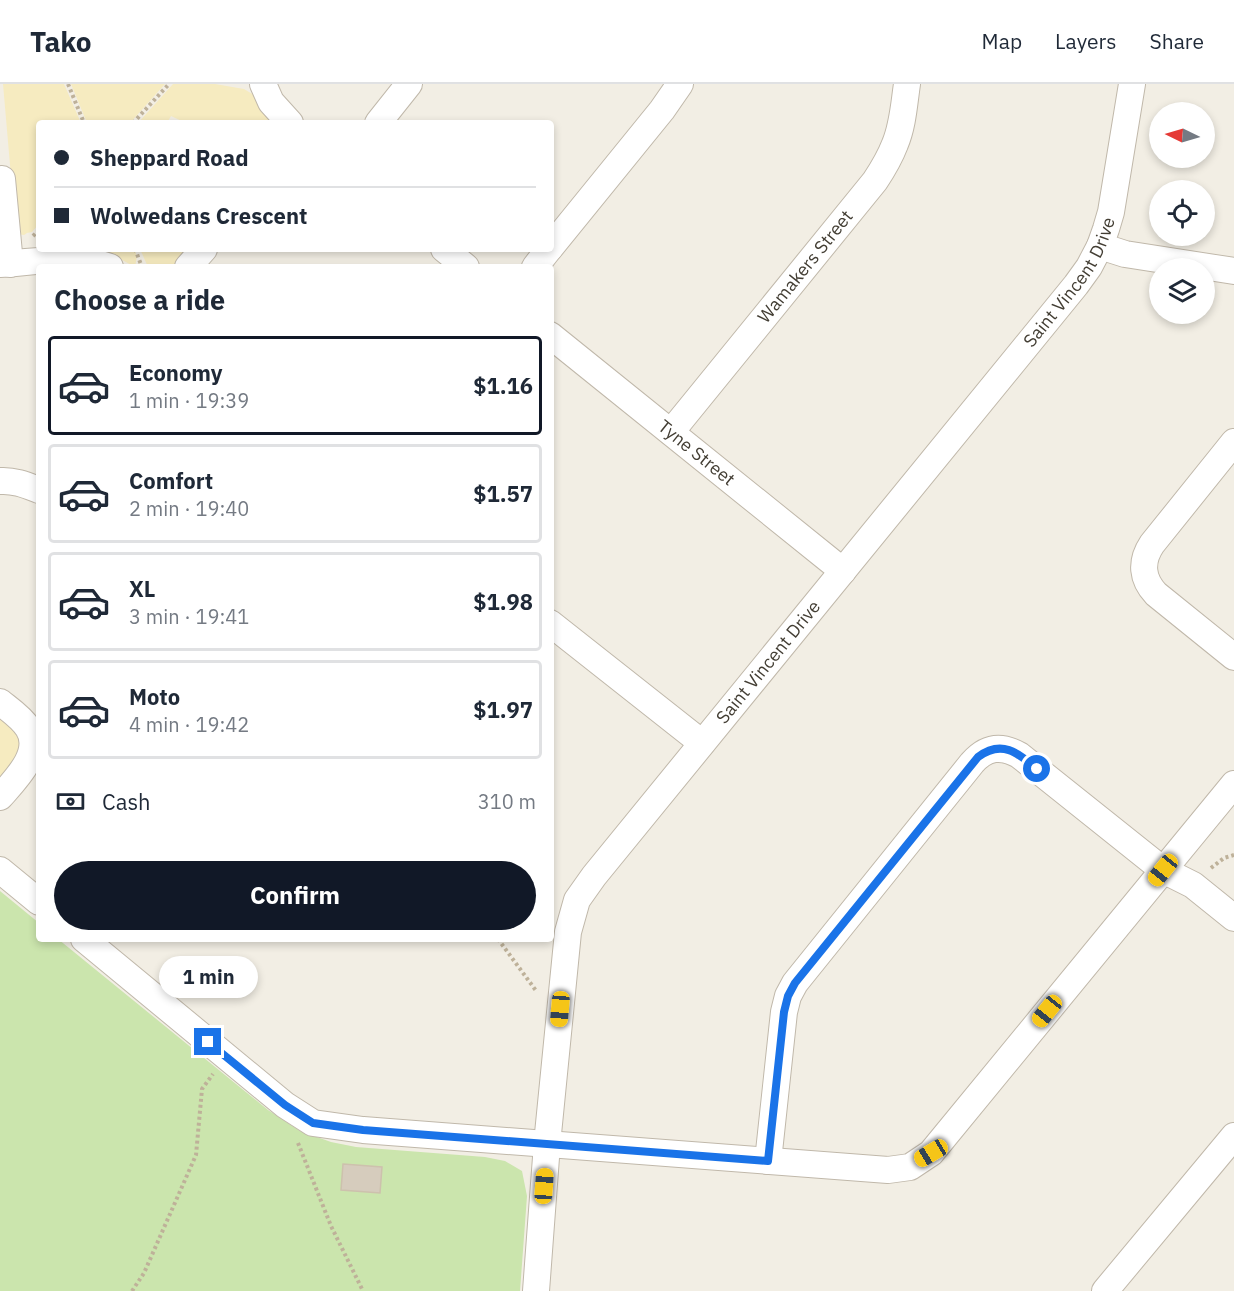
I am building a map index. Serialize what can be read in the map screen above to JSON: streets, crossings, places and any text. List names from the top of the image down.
{
  "streets": {
    "street": ["Wamakers Street", "Saint Vincent Drive", "Tyne Street"]
  },
  "crossings": [
    ["Wamakers Street", "Tyne Street"],
    ["Saint Vincent Drive", "Tyne Street"]
  ],
  "north": "left",
  "page": {
    "header": "Tako",
    "nav": ["Map", "Layers", "Share"],
    "banner": ["Sheppard Road", "Wolwedans Crescent"],
    "heading": "Choose a ride",
    "list": [
      {
        "name": "Economy",
        "note": "1 min · 19:39",
        "value": "$1.16"
      },
      {
        "name": "Comfort",
        "note": "2 min · 19:40",
        "value": "$1.57"
      },
      {
        "name": "XL",
        "note": "3 min · 19:41",
        "value": "$1.98"
      },
      {
        "name": "Moto",
        "note": "4 min · 19:42",
        "value": "$1.97"
      }
    ],
    "pay": ["Cash", "310 m"],
    "buttons": "Confirm",
    "bubble": "1 min"
  }
}
